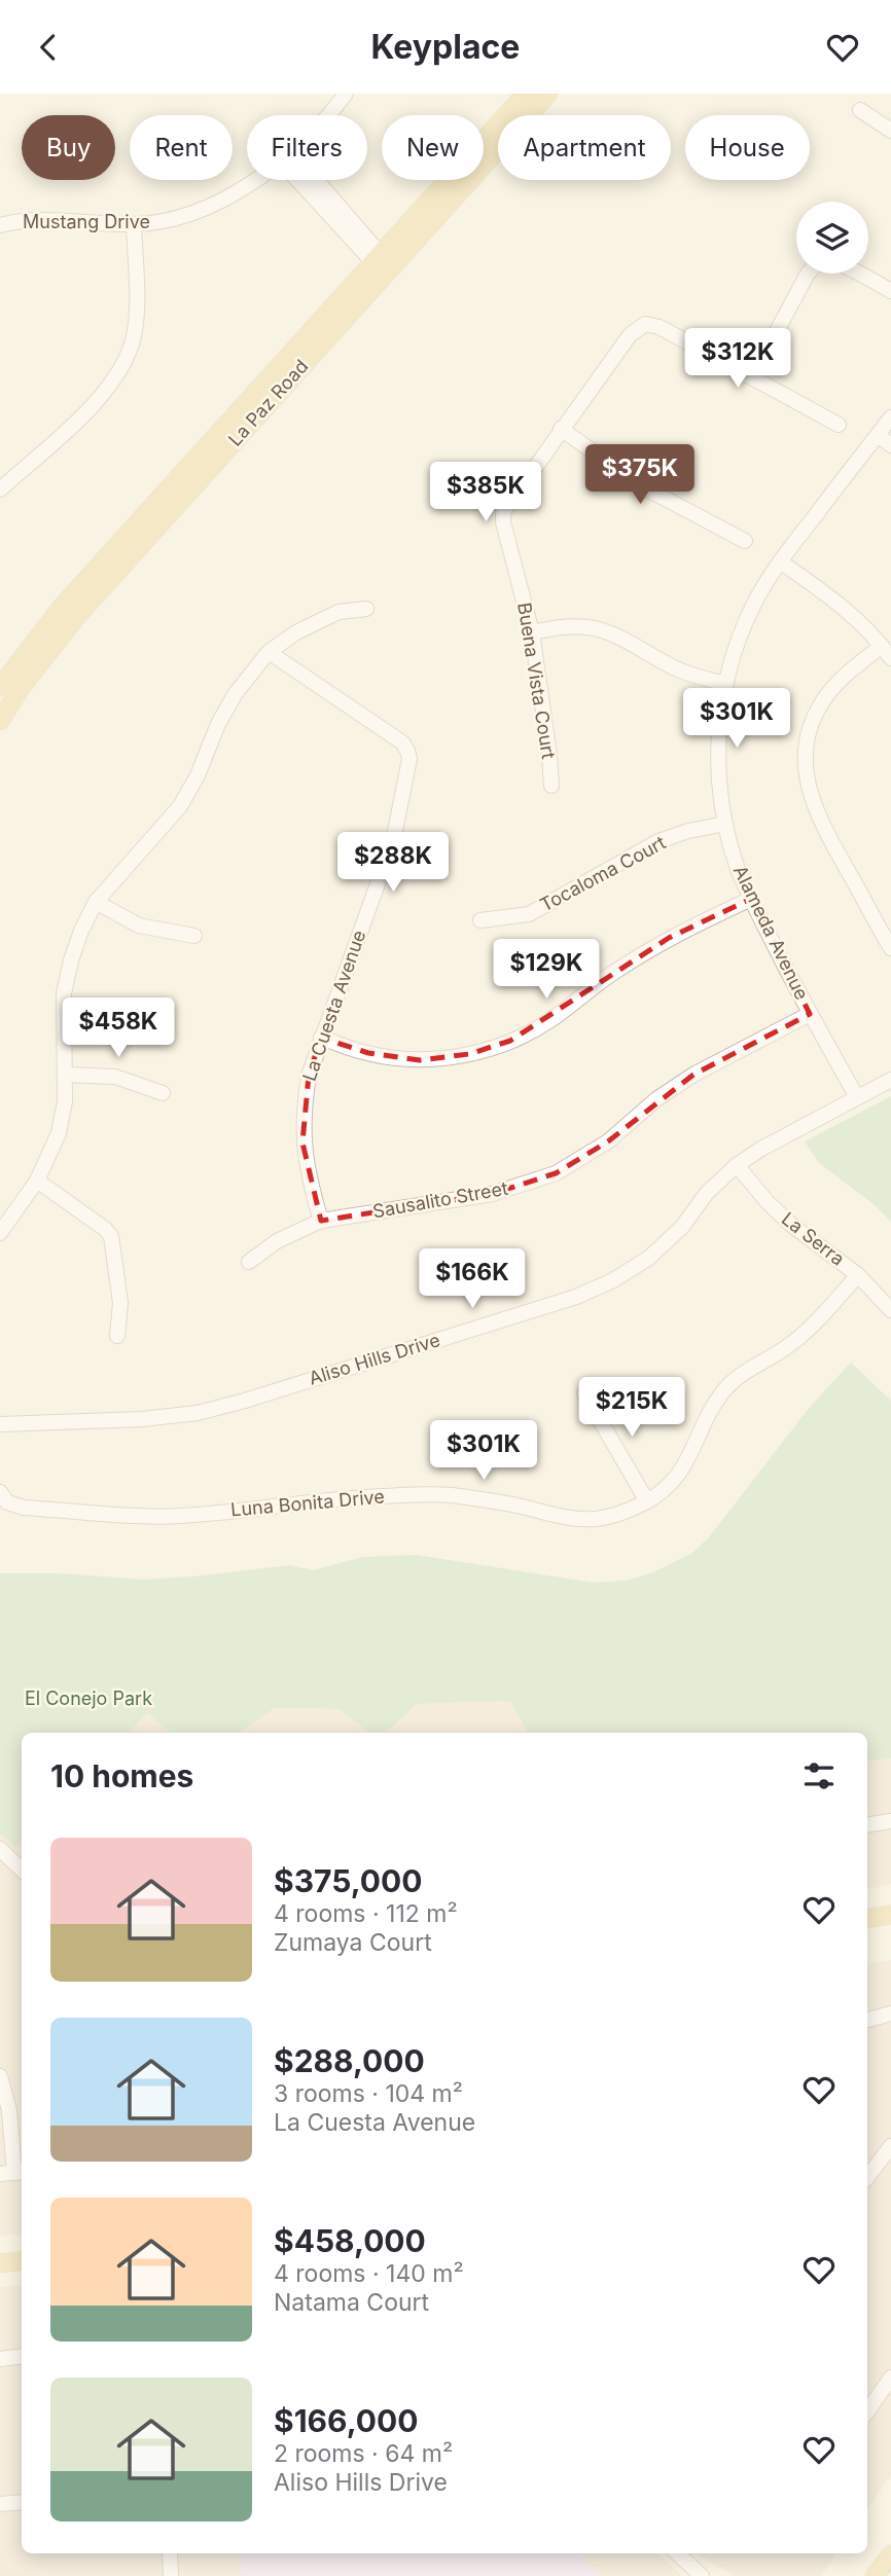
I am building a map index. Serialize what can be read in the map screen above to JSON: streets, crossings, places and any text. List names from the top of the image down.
{
  "streets": {
    "main road": ["La Paz Road"],
    "street": [
      "Mustang Drive",
      "Buena Vista Court",
      "Tocaloma Court",
      "Alameda Avenue",
      "La Cuesta Avenue",
      "Sausalito Street",
      "La Serra",
      "Aliso Hills Drive",
      "Luna Bonita Drive"
    ]
  },
  "crossings": [
    ["Tocaloma Court", "Alameda Avenue"],
    ["Alameda Avenue", "Sausalito Street"],
    ["Alameda Avenue", "Aliso Hills Drive"],
    ["La Cuesta Avenue", "Sausalito Street"],
    ["La Serra", "Aliso Hills Drive"],
    ["La Serra", "Luna Bonita Drive"]
  ],
  "parks": ["El Conejo Park"],
  "page": {
    "header": "Keyplace",
    "chip": [
      "Buy",
      "Rent",
      "Filters",
      "New",
      "Apartment",
      "House"
    ],
    "price": [
      "$312K",
      "$375K",
      "$385K",
      "$301K",
      "$288K",
      "$129K",
      "$458K",
      "$166K",
      "$215K",
      "$301K"
    ],
    "heading": "10 homes",
    "list": [
      {
        "name": "$375,000",
        "note": "4 rooms · 112 m² · Zumaya Court"
      },
      {
        "name": "$288,000",
        "note": "3 rooms · 104 m² · La Cuesta Avenue"
      },
      {
        "name": "$458,000",
        "note": "4 rooms · 140 m² · Natama Court"
      },
      {
        "name": "$166,000",
        "note": "2 rooms · 64 m² · Aliso Hills Drive"
      }
    ]
  }
}
